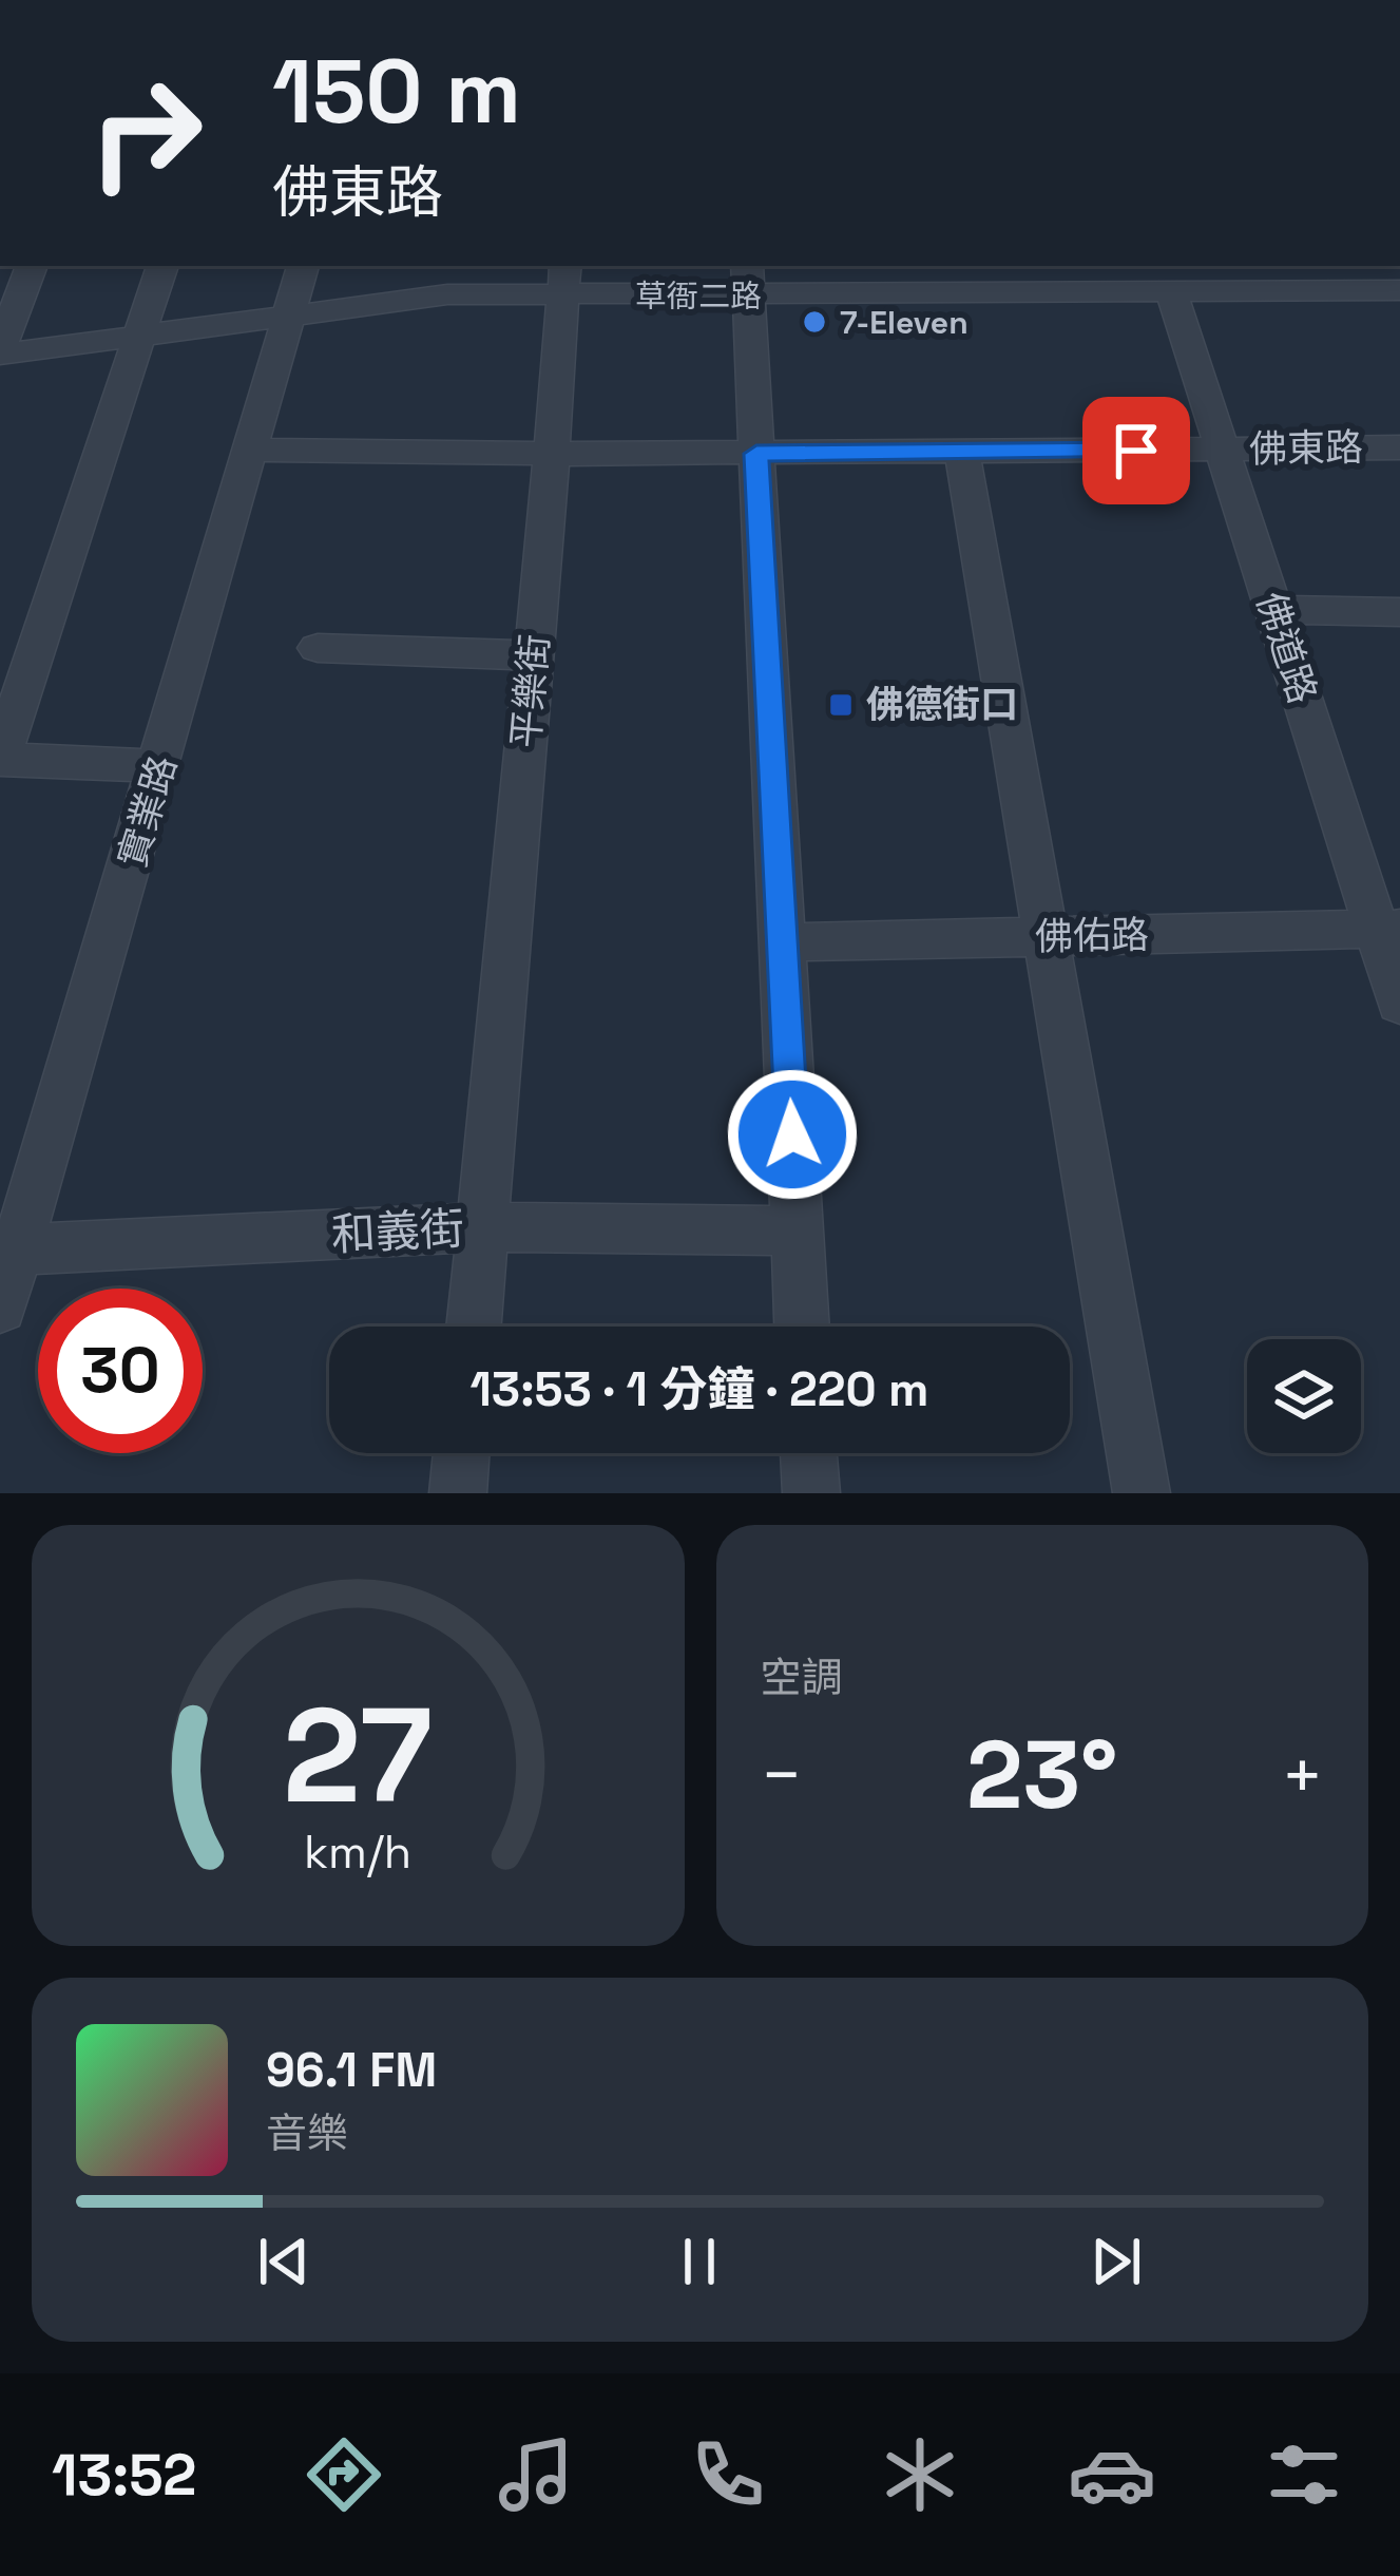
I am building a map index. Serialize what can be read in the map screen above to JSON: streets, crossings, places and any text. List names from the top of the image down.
{
  "streets": {
    "street": [
      "草衙二路",
      "佛東路",
      "佛道路",
      "平樂街",
      "實業路",
      "佛佑路",
      "和義街"
    ]
  },
  "crossings": [
    ["草衙二路", "佛道路"],
    ["草衙二路", "平樂街"],
    ["草衙二路", "實業路"],
    ["佛東路", "佛道路"],
    ["佛東路", "平樂街"],
    ["佛道路", "佛佑路"],
    ["平樂街", "和義街"],
    ["實業路", "和義街"]
  ],
  "places": {
    "other": ["7-Eleven"],
    "transit": ["佛德街口"]
  },
  "page": {
    "turn": ["150 m", "佛東路"],
    "limit": "30",
    "trip": "13:53 · 1 分鐘 · 220 m",
    "tile": "空調",
    "heat": ["−", "23°", "+"],
    "song": ["96.1 FM", "音樂"],
    "tabs": "13:52",
    "gauge": ["27", "km/h"]
  }
}
